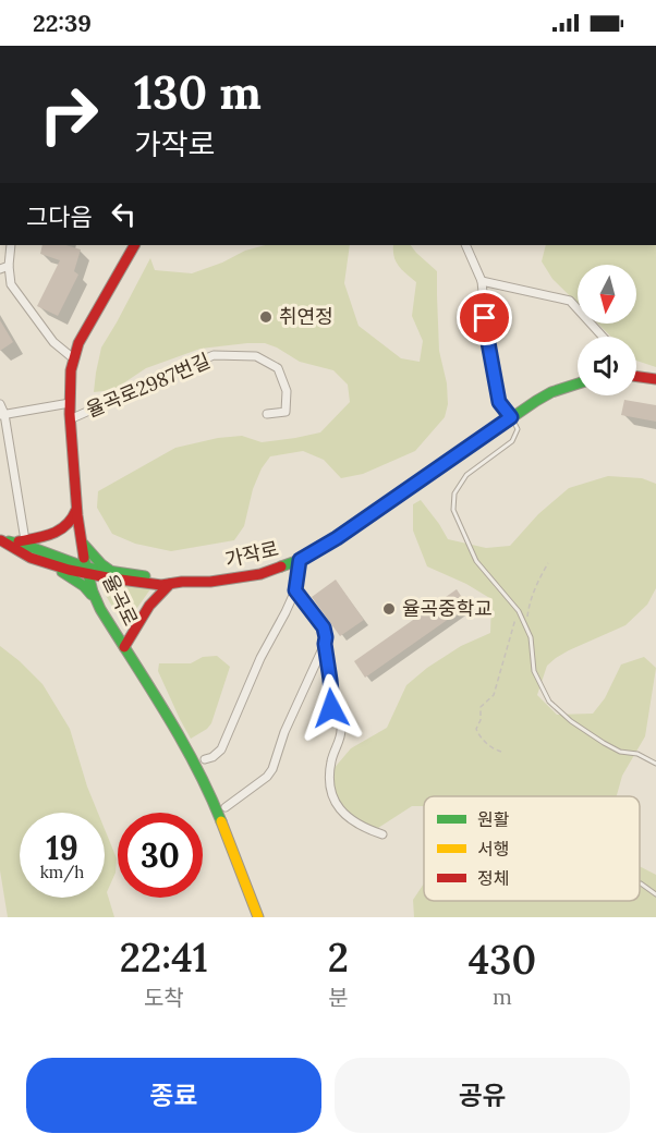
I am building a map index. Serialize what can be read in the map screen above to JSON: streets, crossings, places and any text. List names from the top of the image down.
{
  "streets": {
    "street": ["율곡로2987번길", "가작로", "율곡로"]
  },
  "crossings": [
    ["율곡로2987번길", "율곡로"],
    ["가작로", "율곡로"]
  ],
  "places": ["취연정", "율곡중학교"],
  "legend": ["원활", "서행", "정체"],
  "north": "bottom",
  "page": {
    "status": "22:39",
    "turn": ["130 m", "가작로"],
    "then": "그다음",
    "speed": "19 km/h",
    "limit": "30",
    "eta": [
      "22:41",
      "도착",
      "2",
      "분",
      "430",
      "m"
    ],
    "buttons": ["종료", "공유"]
  }
}
